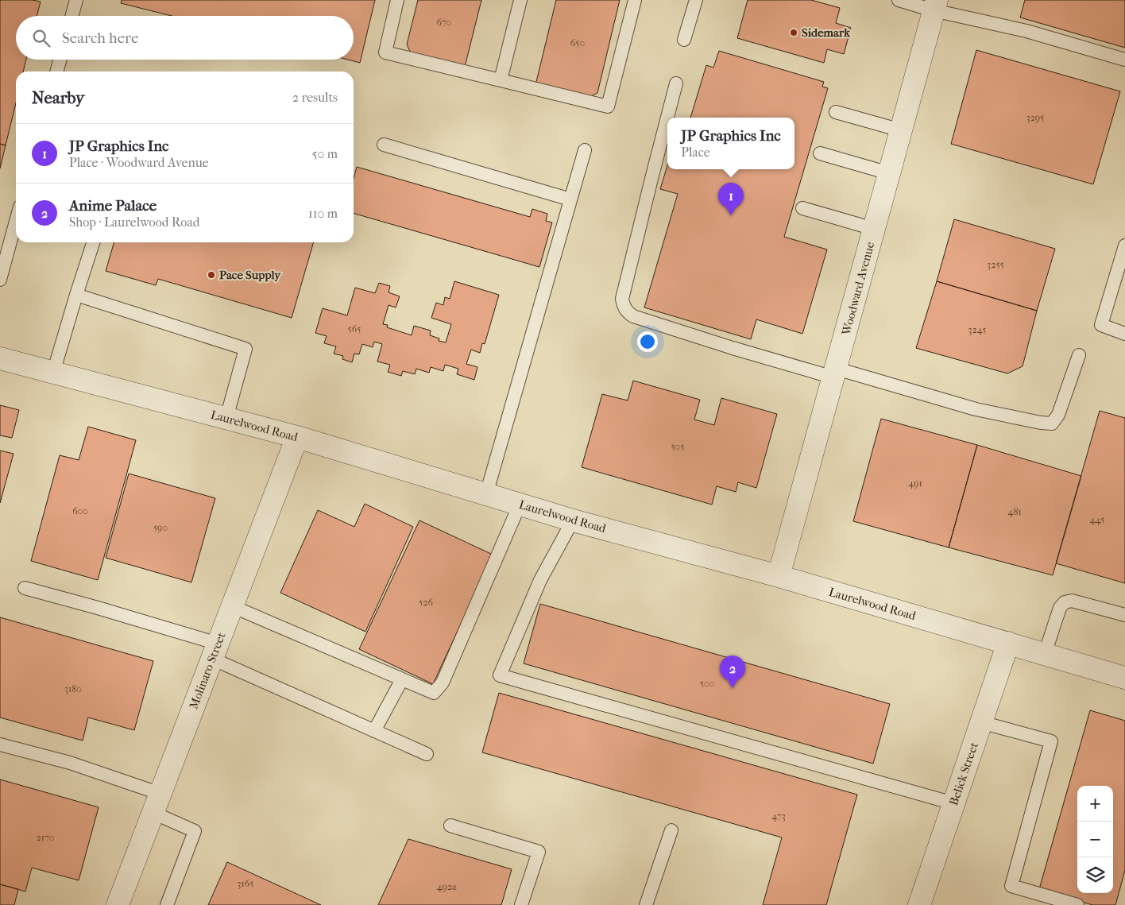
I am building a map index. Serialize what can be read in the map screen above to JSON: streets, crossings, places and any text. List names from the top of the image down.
{
  "streets": {
    "street": [
      "Woodward Avenue",
      "Laurelwood Road",
      "Molinaro Street",
      "Belick Street"
    ]
  },
  "crossings": [
    ["Woodward Avenue", "Laurelwood Road"],
    ["Laurelwood Road", "Molinaro Street"],
    ["Laurelwood Road", "Belick Street"]
  ],
  "places": ["Sidemark", "Pace Supply"],
  "house_numbers": [
    "670",
    "650",
    "3295",
    "3255",
    "565",
    "3245",
    "505",
    "491",
    "600",
    "481",
    "445",
    "590",
    "526",
    "500",
    "3180",
    "473",
    "2170",
    "3165",
    "492a"
  ],
  "page": {
    "search": "Search here",
    "heading": ["Nearby", "2 results"],
    "popup": ["JP Graphics Inc", "Place"],
    "list": [
      {
        "mark": "1",
        "name": "JP Graphics Inc",
        "note": "Place · Woodward Avenue",
        "value": "50 m"
      },
      {
        "mark": "2",
        "name": "Anime Palace",
        "note": "Shop · Laurelwood Road",
        "value": "110 m"
      }
    ],
    "pins": ["1", "2"],
    "map_buttons": ["+", "−"]
  }
}
